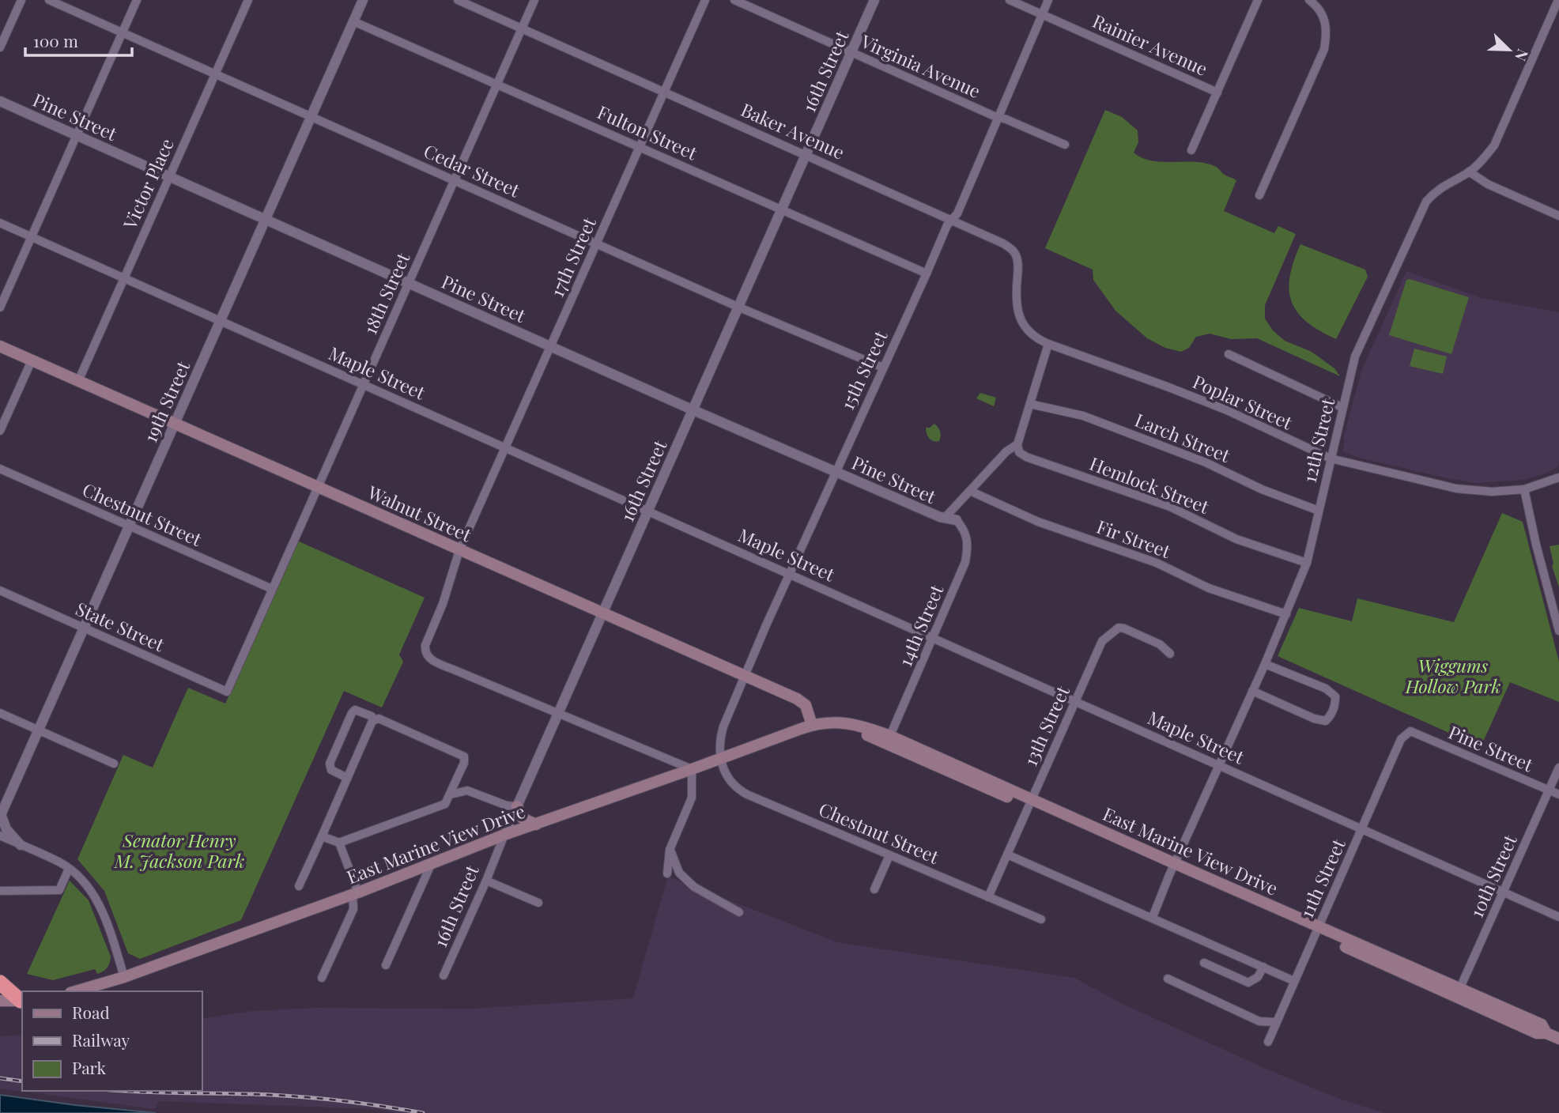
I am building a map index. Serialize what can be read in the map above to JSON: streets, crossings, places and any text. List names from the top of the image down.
{
  "streets": {
    "main road": ["Walnut Street", "East Marine View Drive"],
    "street": [
      "Rainier Avenue",
      "Virginia Avenue",
      "16th Street",
      "Pine Street",
      "Baker Avenue",
      "Fulton Street",
      "Cedar Street",
      "Victor Place",
      "17th Street",
      "18th Street",
      "15th Street",
      "Maple Street",
      "19th Street",
      "Poplar Street",
      "Larch Street",
      "12th Street",
      "Hemlock Street",
      "Chestnut Street",
      "Fir Street",
      "14th Street",
      "State Street",
      "13th Street",
      "10th Street",
      "11th Street"
    ]
  },
  "crossings": [
    ["Rainier Avenue", "15th Street"],
    ["Virginia Avenue", "16th Street"],
    ["Virginia Avenue", "15th Street"],
    ["16th Street", "Pine Street"],
    ["16th Street", "Baker Avenue"],
    ["16th Street", "Fulton Street"],
    ["16th Street", "Cedar Street"],
    ["16th Street", "17th Street"],
    ["16th Street", "Maple Street"],
    ["16th Street", "Walnut Street"],
    ["16th Street", "East Marine View Drive"],
    ["Pine Street", "Victor Place"],
    ["Pine Street", "17th Street"],
    ["Pine Street", "18th Street"],
    ["Pine Street", "15th Street"],
    ["Pine Street", "19th Street"],
    ["Pine Street", "14th Street"],
    ["Pine Street", "10th Street"],
    ["Pine Street", "11th Street"],
    ["Baker Avenue", "17th Street"],
    ["Baker Avenue", "18th Street"],
    ["Baker Avenue", "15th Street"],
    ["Baker Avenue", "Poplar Street"],
    ["Fulton Street", "17th Street"],
    ["Fulton Street", "18th Street"],
    ["Fulton Street", "15th Street"],
    ["Fulton Street", "19th Street"],
    ["Cedar Street", "Victor Place"],
    ["Cedar Street", "17th Street"],
    ["Cedar Street", "18th Street"],
    ["Cedar Street", "15th Street"],
    ["Cedar Street", "19th Street"],
    ["Victor Place", "Maple Street"],
    ["Victor Place", "Walnut Street"],
    ["17th Street", "Maple Street"],
    ["17th Street", "Walnut Street"],
    ["18th Street", "Maple Street"],
    ["18th Street", "Walnut Street"],
    ["18th Street", "Chestnut Street"],
    ["18th Street", "State Street"],
    ["15th Street", "Maple Street"],
    ["15th Street", "Walnut Street"],
    ["15th Street", "Chestnut Street"],
    ["15th Street", "East Marine View Drive"],
    ["Maple Street", "19th Street"],
    ["Maple Street", "12th Street"],
    ["Maple Street", "14th Street"],
    ["Maple Street", "13th Street"],
    ["Maple Street", "10th Street"],
    ["Maple Street", "11th Street"],
    ["19th Street", "Walnut Street"],
    ["19th Street", "Chestnut Street"],
    ["19th Street", "State Street"],
    ["Poplar Street", "12th Street"],
    ["Larch Street", "12th Street"],
    ["12th Street", "Hemlock Street"],
    ["12th Street", "Fir Street"],
    ["12th Street", "East Marine View Drive"],
    ["Walnut Street", "East Marine View Drive"],
    ["Chestnut Street", "13th Street"],
    ["Chestnut Street", "East Marine View Drive"],
    ["14th Street", "East Marine View Drive"],
    ["13th Street", "East Marine View Drive"],
    ["East Marine View Drive", "10th Street"],
    ["East Marine View Drive", "11th Street"]
  ],
  "parks": ["Wiggums Hollow Park", "Senator Henry M. Jackson Park"],
  "legend": ["Road", "Railway", "Park"],
  "scale_bar": "100 m",
  "north": "bottom right"
}
